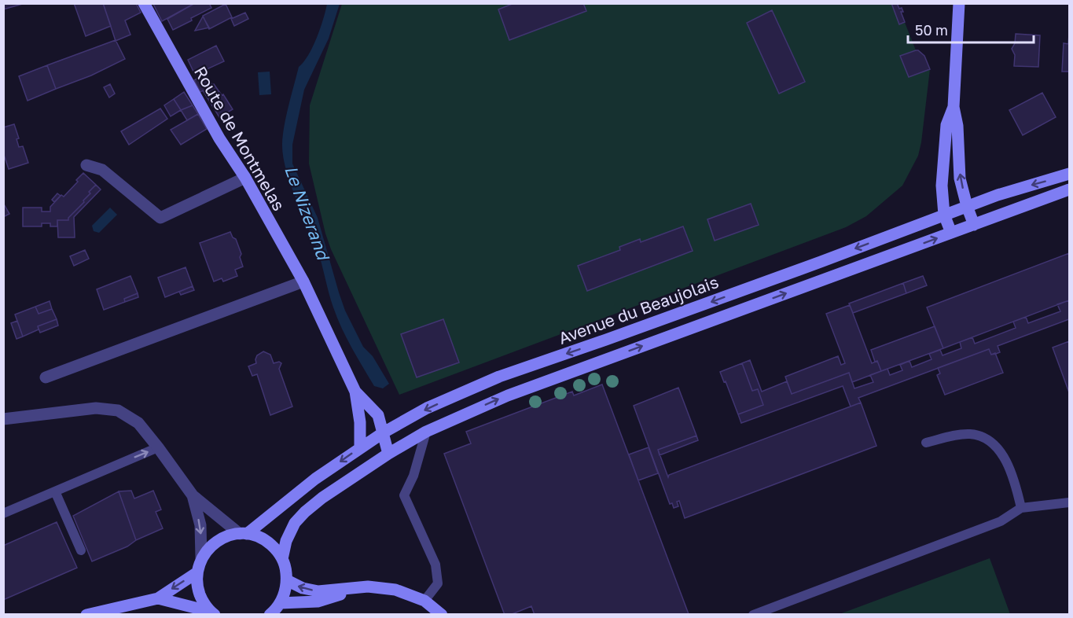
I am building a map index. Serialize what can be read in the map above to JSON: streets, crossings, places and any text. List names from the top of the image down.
{
  "streets": {
    "main road": ["Route de Montmelas", "Avenue du Beaujolais"]
  },
  "crossings": [
    ["Route de Montmelas", "Avenue du Beaujolais"]
  ],
  "water": ["Le Nizerand"],
  "scale_bar": "50 m"
}
